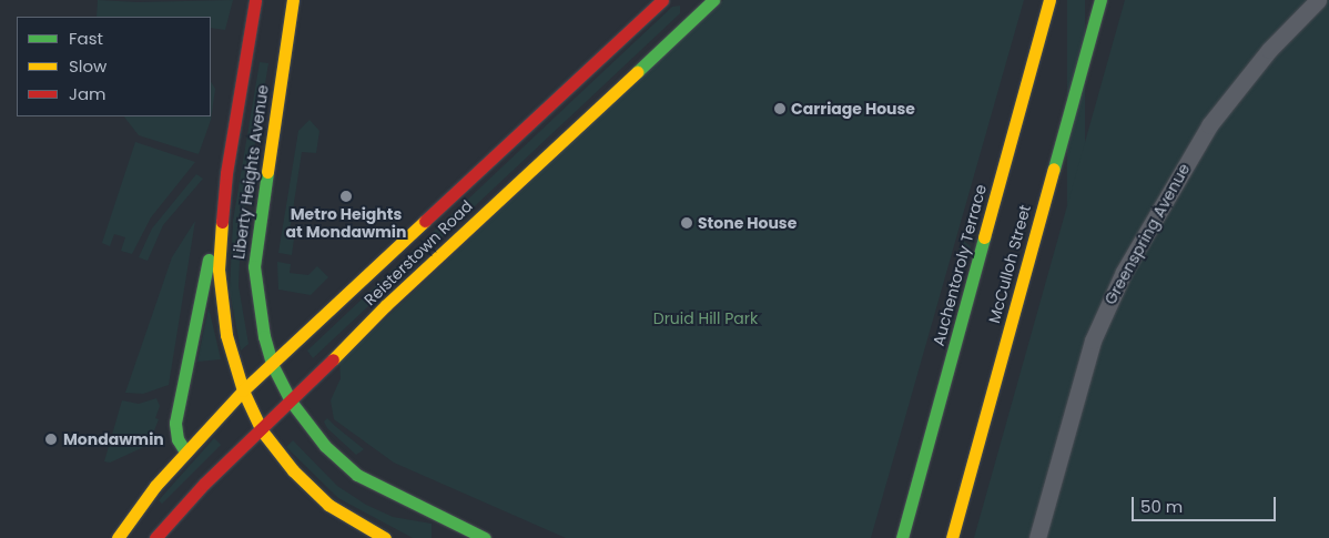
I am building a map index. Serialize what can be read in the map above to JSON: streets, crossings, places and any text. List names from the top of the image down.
{
  "streets": {
    "main road": [
      "Liberty Heights Avenue",
      "Reisterstown Road",
      "McCulloh Street",
      "Auchentoroly Terrace"
    ],
    "street": ["Greenspring Avenue"]
  },
  "crossings": [
    ["Liberty Heights Avenue", "Reisterstown Road"]
  ],
  "parks": ["Druid Hill Park"],
  "places": [
    "Carriage House",
    "Metro Heights at Mondawmin",
    "Stone House",
    "Mondawmin"
  ],
  "legend": ["Fast", "Slow", "Jam"],
  "scale_bar": "50 m"
}
